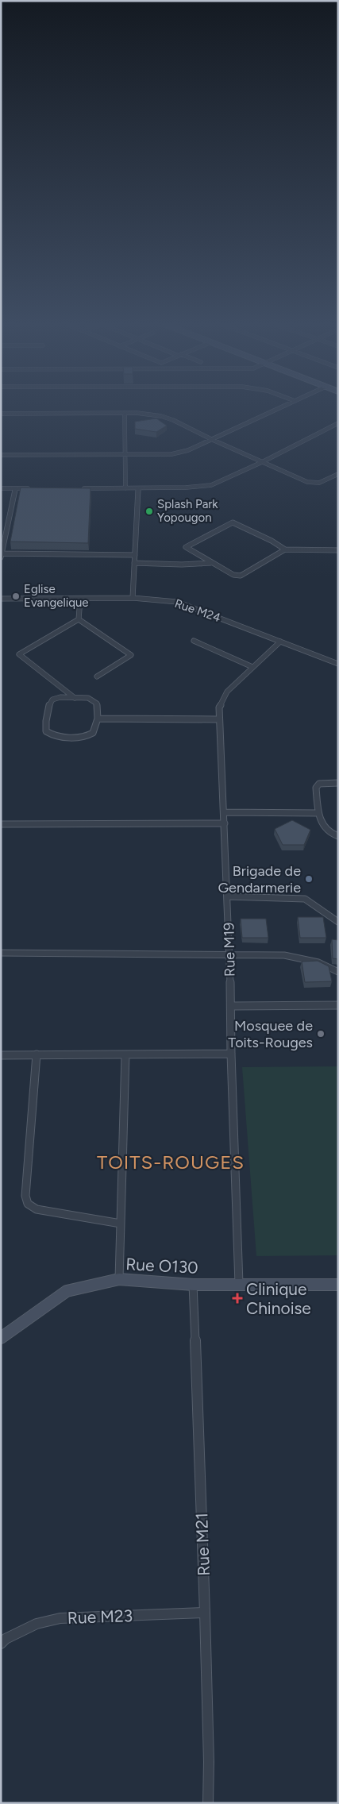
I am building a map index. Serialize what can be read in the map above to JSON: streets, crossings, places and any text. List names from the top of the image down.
{
  "streets": {
    "street": [
      "Rue M24",
      "Rue M19",
      "Rue O130",
      "Rue M21",
      "Rue M23"
    ]
  },
  "crossings": [
    ["Rue M24", "Rue M19"],
    ["Rue M19", "Rue O130"],
    ["Rue O130", "Rue M21"],
    ["Rue M21", "Rue M23"]
  ],
  "districts": ["TOITS-ROUGES"],
  "places": {
    "other": [
      "Splash Park Yopougon",
      "Eglise Evangelique",
      "Brigade de Gendarmerie",
      "Mosquee de Toits-Rouges"
    ],
    "health": ["Clinique Chinoise"]
  }
}
